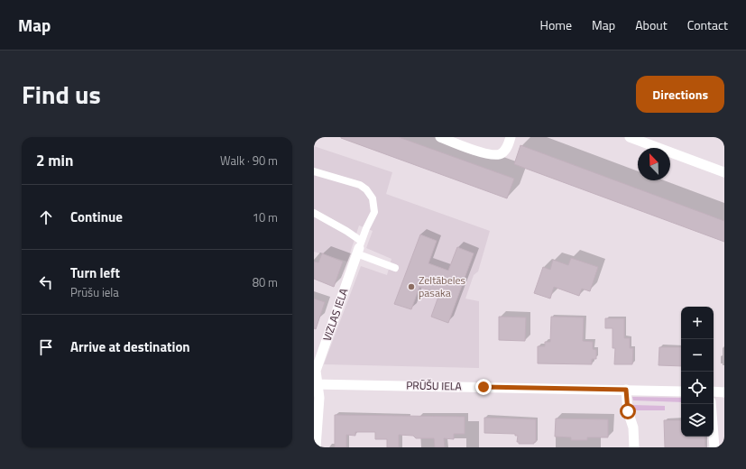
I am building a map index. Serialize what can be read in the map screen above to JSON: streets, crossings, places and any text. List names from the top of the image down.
{
  "streets": {
    "street": ["VIZLAS IELA", "PRŪŠU IELA"]
  },
  "crossings": [
    ["VIZLAS IELA", "PRŪŠU IELA"]
  ],
  "places": ["Zeltābeles pasaka"],
  "north": "top left",
  "page": {
    "header": "Map",
    "nav": [
      "Home",
      "Map",
      "About",
      "Contact"
    ],
    "title": "Find us",
    "buttons": "Directions",
    "heading": ["2 min", "Walk · 90 m"],
    "list": [
      ["Continue", "10 m"],
      ["Turn left", "Prūšu iela", "80 m"],
      "Arrive at destination"
    ],
    "map_buttons": ["+", "−"]
  }
}
